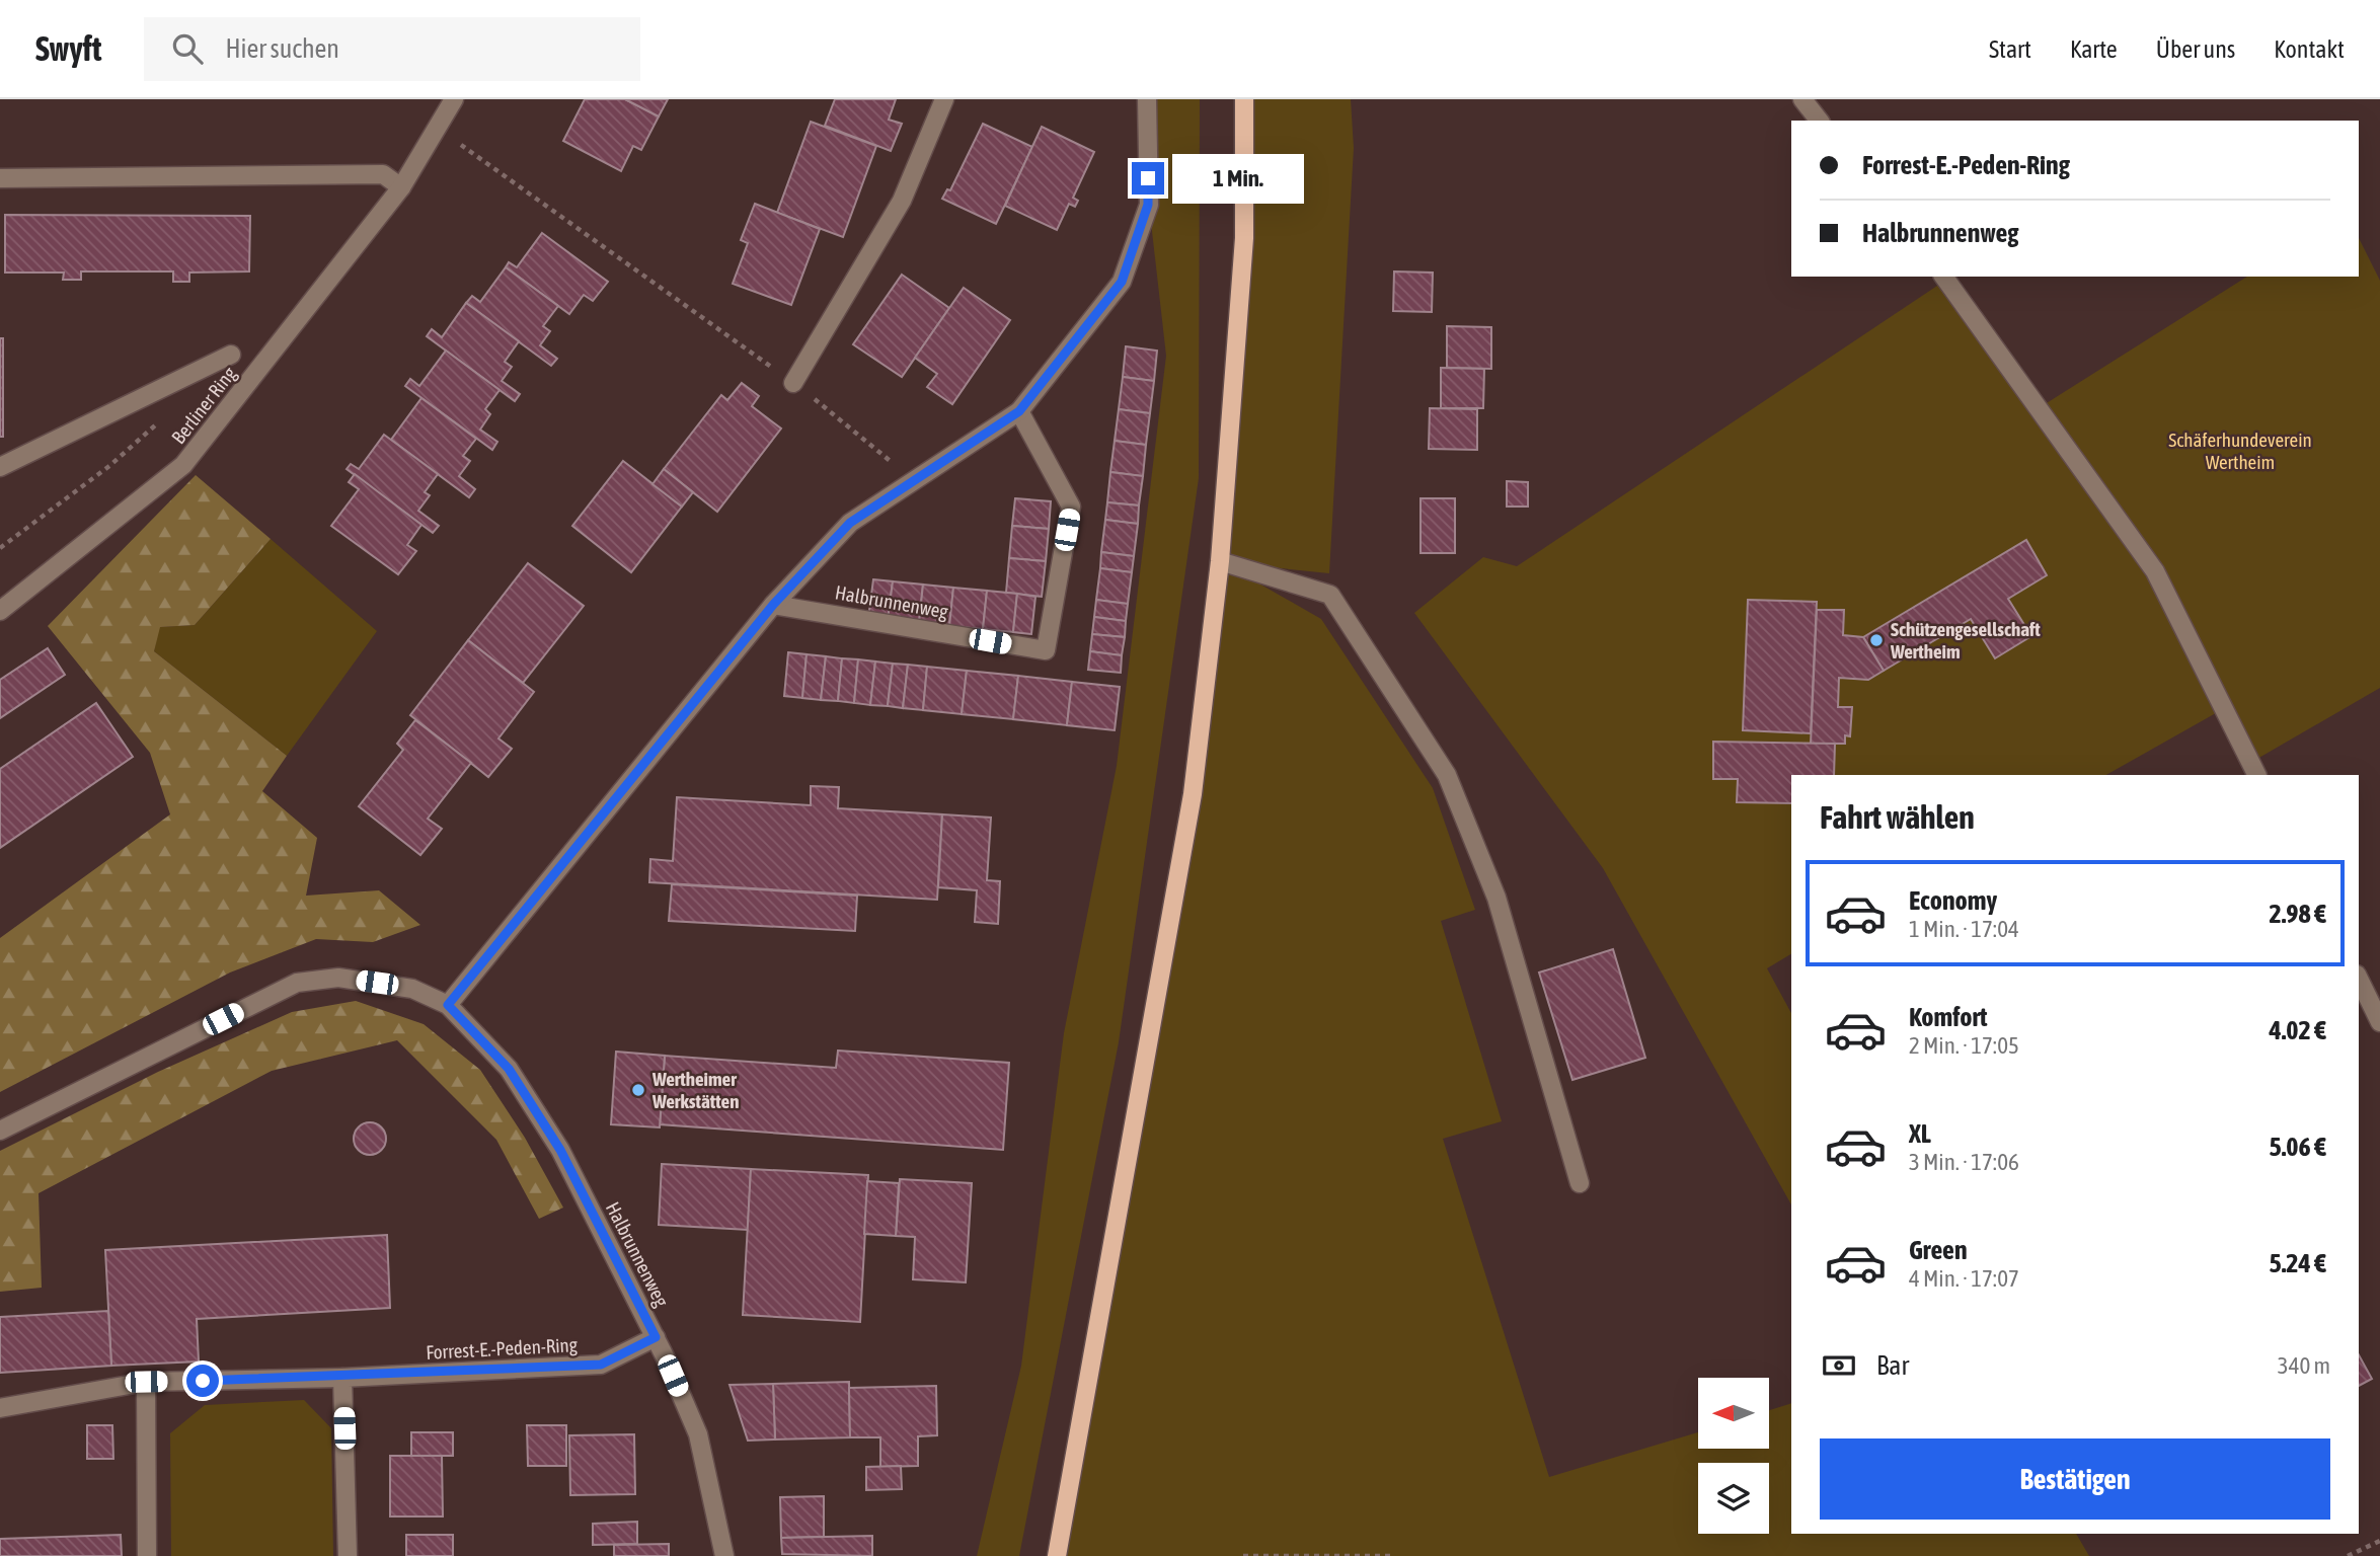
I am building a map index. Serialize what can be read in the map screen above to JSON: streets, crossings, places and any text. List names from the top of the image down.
{
  "streets": {
    "street": ["Berliner Ring", "Halbrunnenweg", "Forrest-E.-Peden-Ring"]
  },
  "crossings": [
    ["Halbrunnenweg", "Forrest-E.-Peden-Ring"]
  ],
  "parks": ["Schäferhundeverein Wertheim"],
  "places": ["Schützengesellschaft Wertheim", "Wertheimer Werkstätten"],
  "north": "left",
  "page": {
    "header": "Swyft",
    "search": "Hier suchen",
    "nav": [
      "Start",
      "Karte",
      "Über uns",
      "Kontakt"
    ],
    "banner": ["Forrest-E.-Peden-Ring", "Halbrunnenweg"],
    "bubble": "1 Min.",
    "heading": "Fahrt wählen",
    "list": [
      {
        "name": "Economy",
        "note": "1 Min. · 17:04",
        "value": "2.98 €"
      },
      {
        "name": "Komfort",
        "note": "2 Min. · 17:05",
        "value": "4.02 €"
      },
      {
        "name": "XL",
        "note": "3 Min. · 17:06",
        "value": "5.06 €"
      },
      {
        "name": "Green",
        "note": "4 Min. · 17:07",
        "value": "5.24 €"
      }
    ],
    "pay": ["Bar", "340 m"],
    "buttons": "Bestätigen"
  }
}
